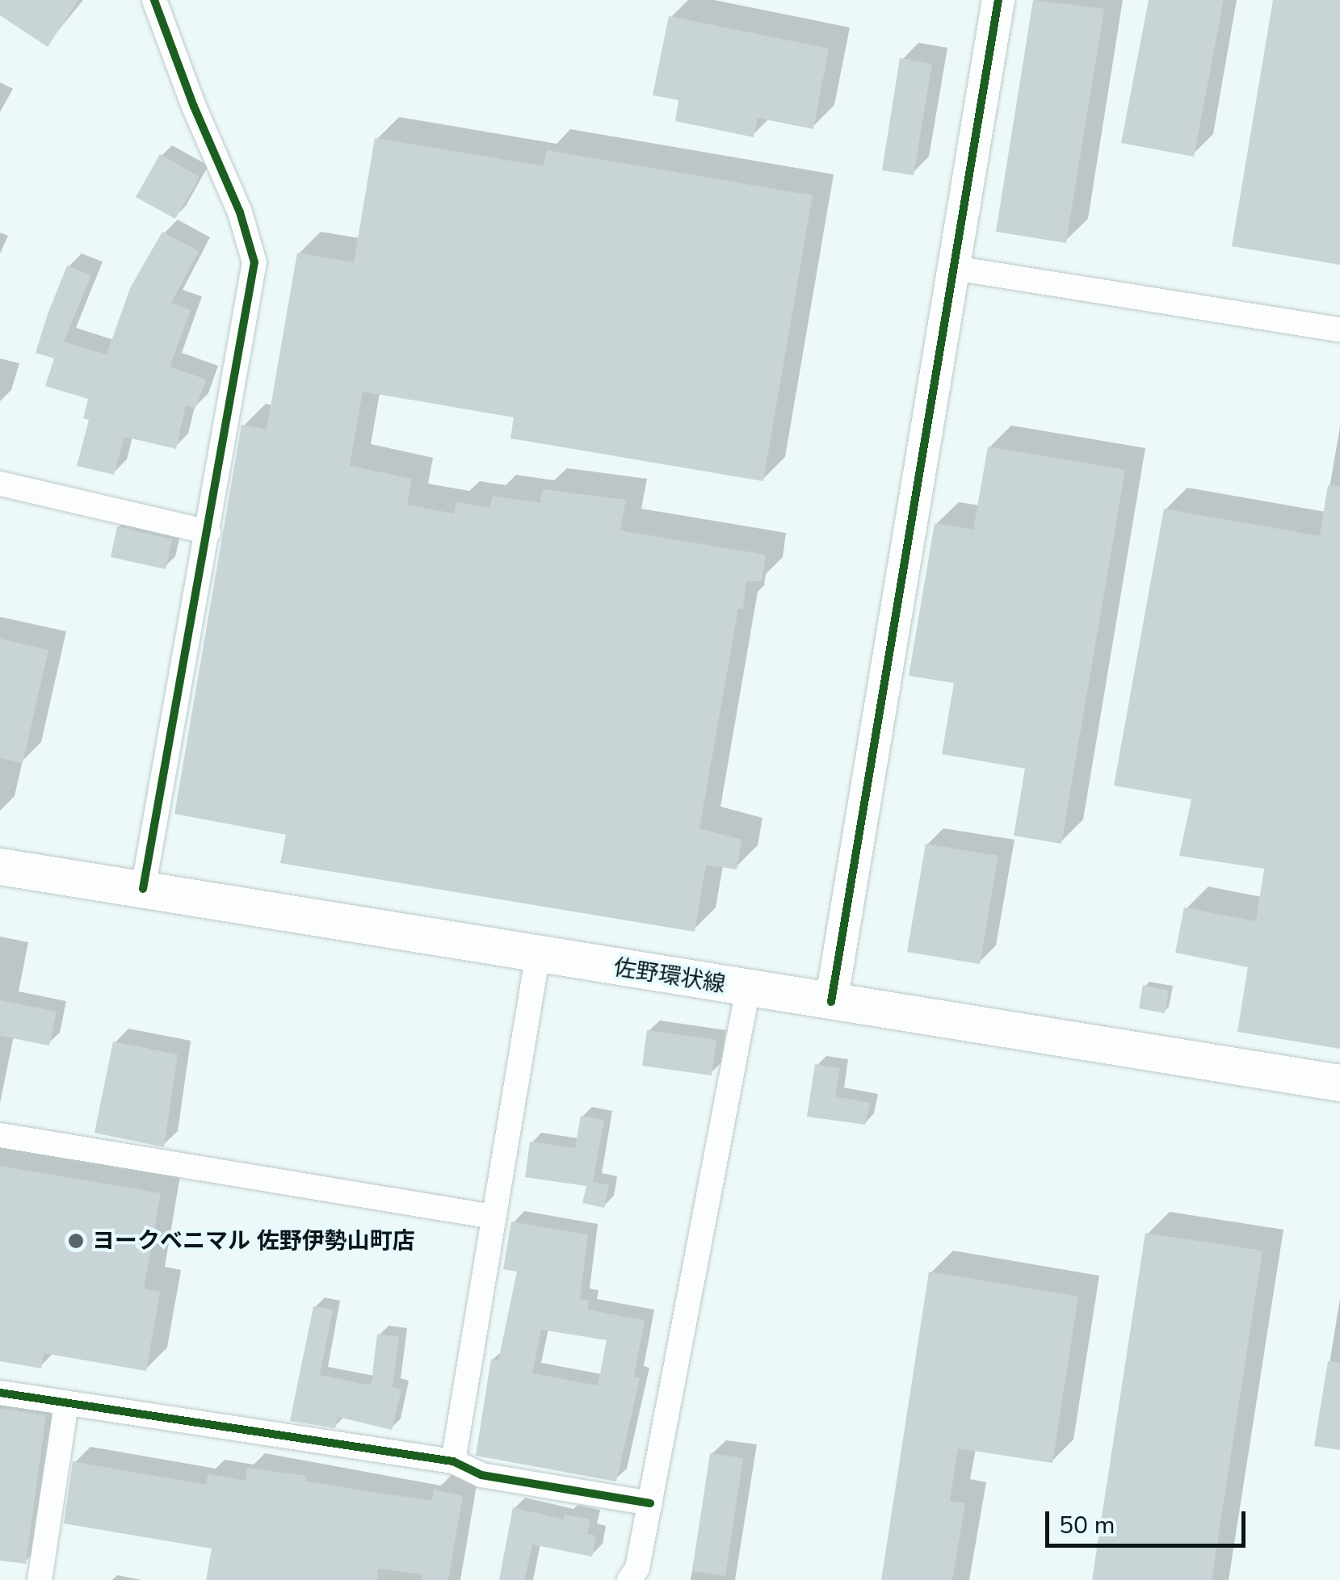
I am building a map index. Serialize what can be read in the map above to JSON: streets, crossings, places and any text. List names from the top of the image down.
{
  "streets": {
    "main road": ["佐野環状線"]
  },
  "places": ["ヨークベニマル 佐野伊勢山町店"],
  "scale_bar": "50 m"
}
